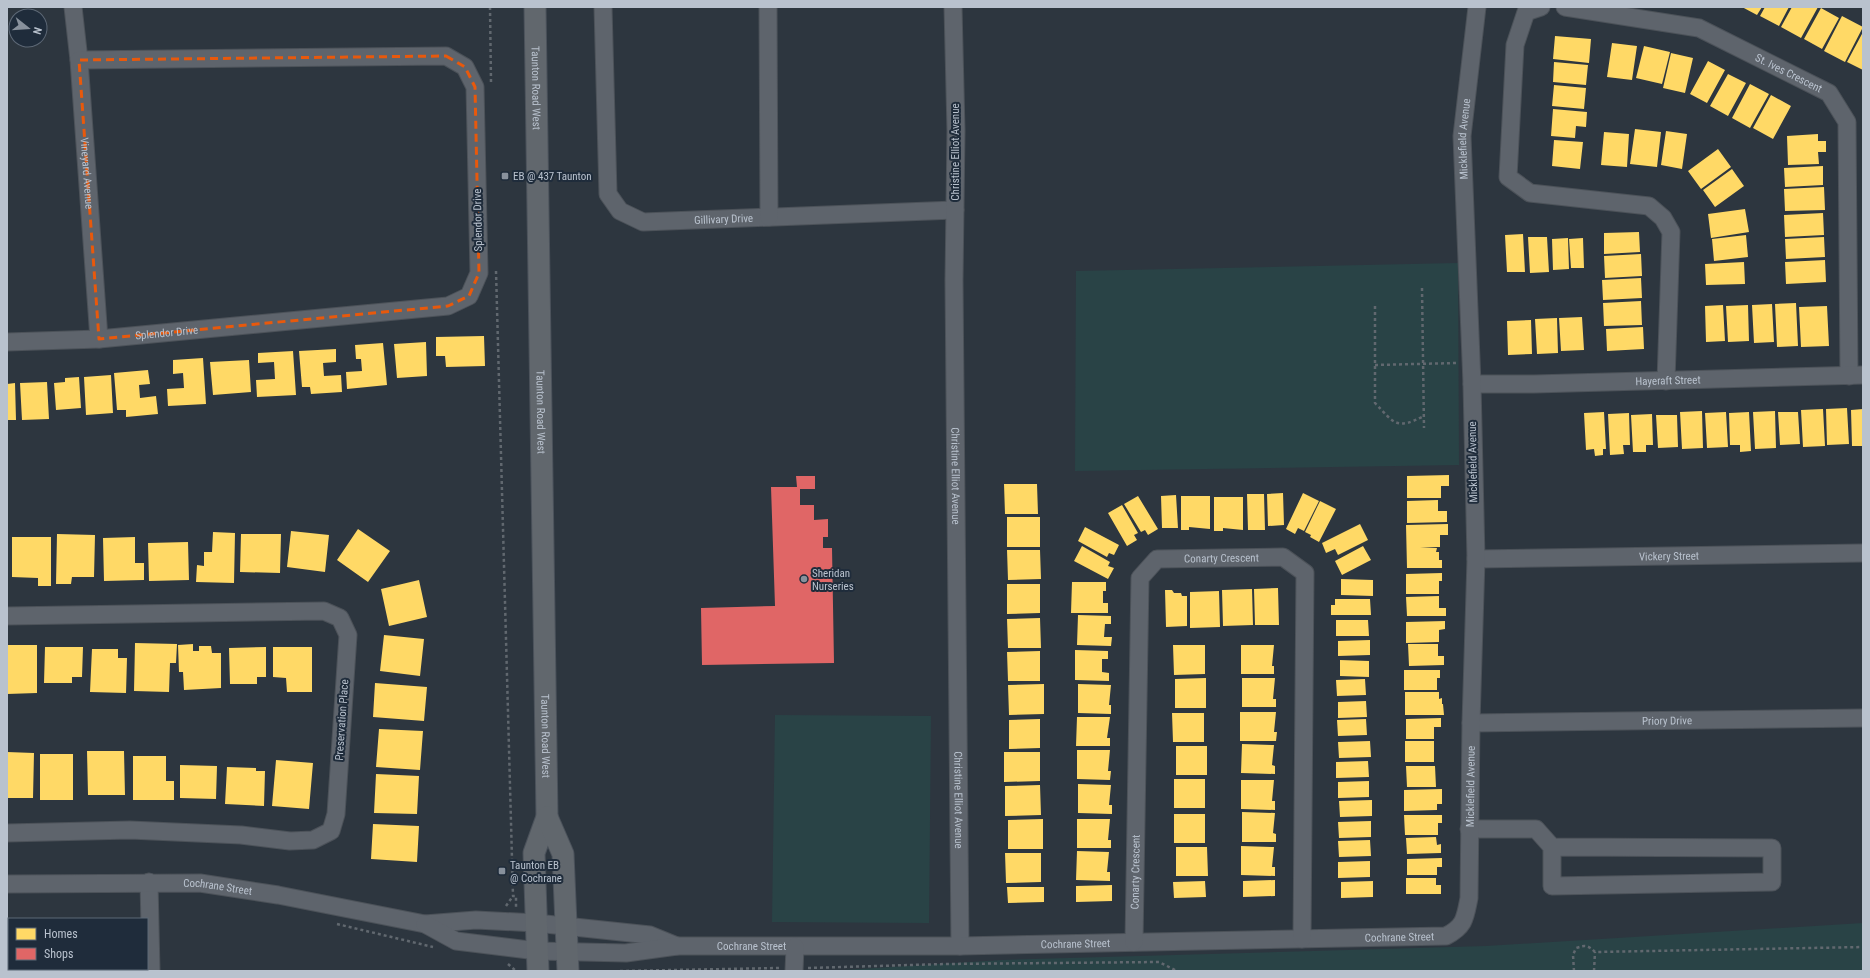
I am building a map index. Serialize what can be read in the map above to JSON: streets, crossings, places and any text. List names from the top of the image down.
{
  "streets": {
    "main road": ["Taunton Road West"],
    "street": [
      "St. Ives Crescent",
      "Micklefield Avenue",
      "Christine Elliot Avenue",
      "Vineyard Avenue",
      "Gillivary Drive",
      "Splendor Drive",
      "Hayeraft Street",
      "Vickery Street",
      "Conarty Crescent",
      "Preservation Place",
      "Priory Drive",
      "Cochrane Street"
    ]
  },
  "crossings": [
    ["St. Ives Crescent", "Hayeraft Street"],
    ["Taunton Road West", "Cochrane Street"],
    ["Micklefield Avenue", "Hayeraft Street"],
    ["Micklefield Avenue", "Vickery Street"],
    ["Micklefield Avenue", "Priory Drive"],
    ["Micklefield Avenue", "Cochrane Street"],
    ["Christine Elliot Avenue", "Gillivary Drive"],
    ["Christine Elliot Avenue", "Cochrane Street"],
    ["Vineyard Avenue", "Splendor Drive"],
    ["Conarty Crescent", "Cochrane Street"]
  ],
  "places": {
    "transit": ["EB @ 437 Taunton", "Taunton EB @ Cochrane"],
    "other": ["Sheridan Nurseries"]
  },
  "legend": ["Homes", "Shops"],
  "north": "right"
}
